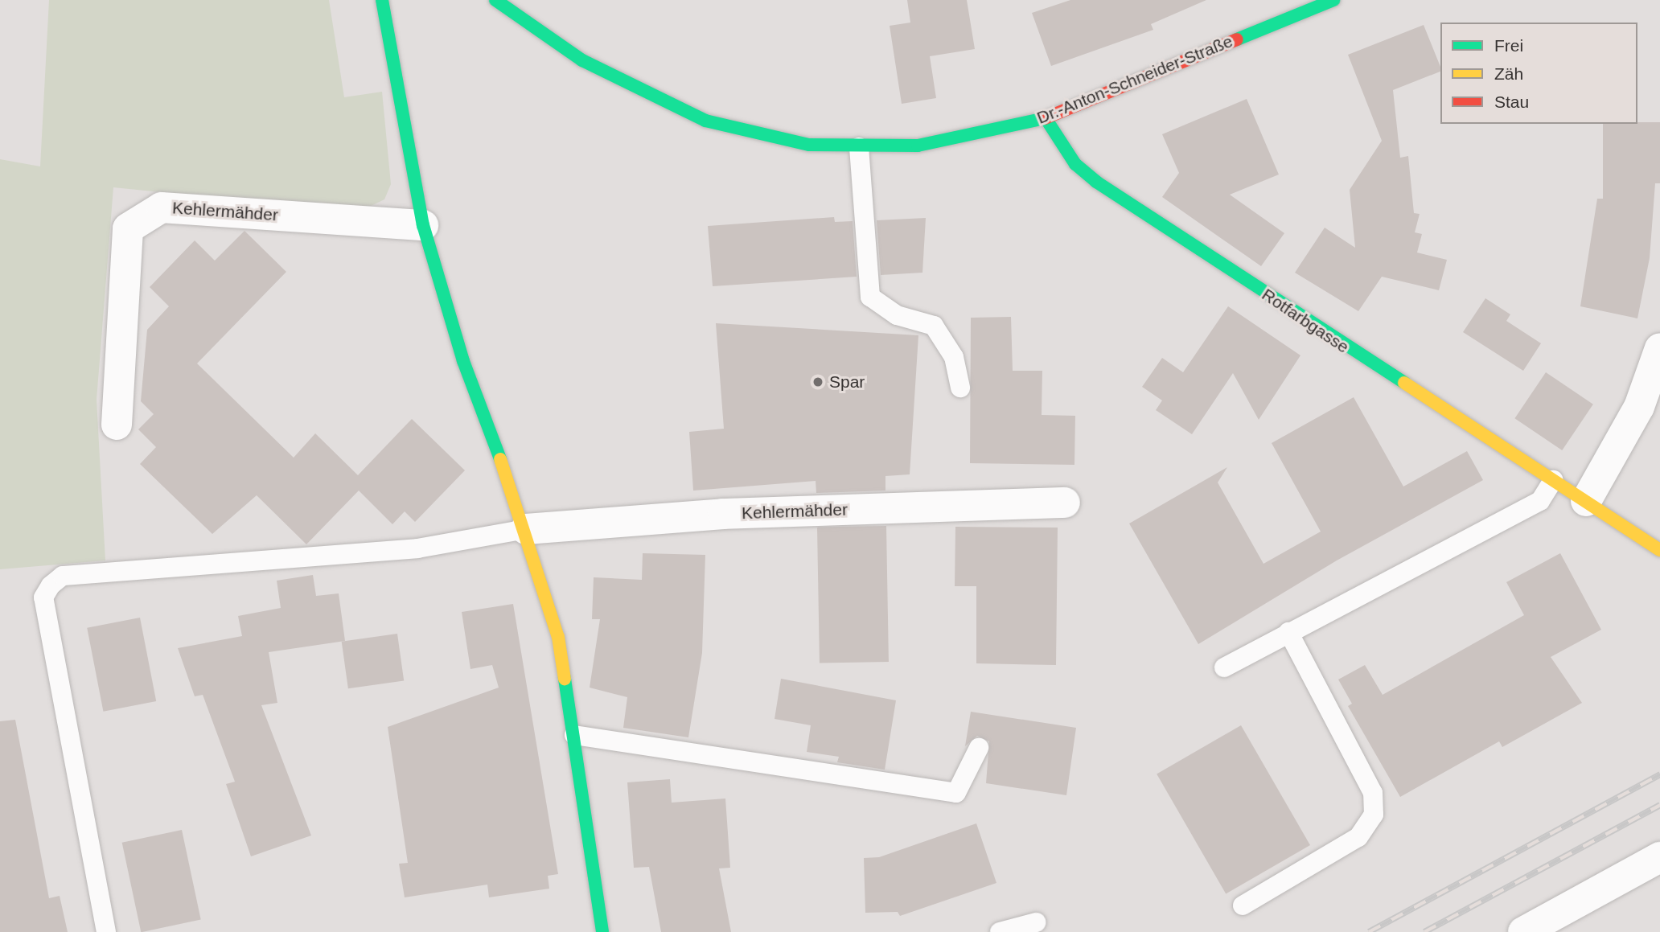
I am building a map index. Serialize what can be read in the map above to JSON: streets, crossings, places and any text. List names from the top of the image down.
{
  "streets": {
    "street": ["Dr.-Anton-Schneider-Straße", "Kehlermähder", "Rotfarbgasse"]
  },
  "crossings": [
    ["Dr.-Anton-Schneider-Straße", "Rotfarbgasse"]
  ],
  "places": ["Spar"],
  "legend": ["Frei", "Zäh", "Stau"]
}
